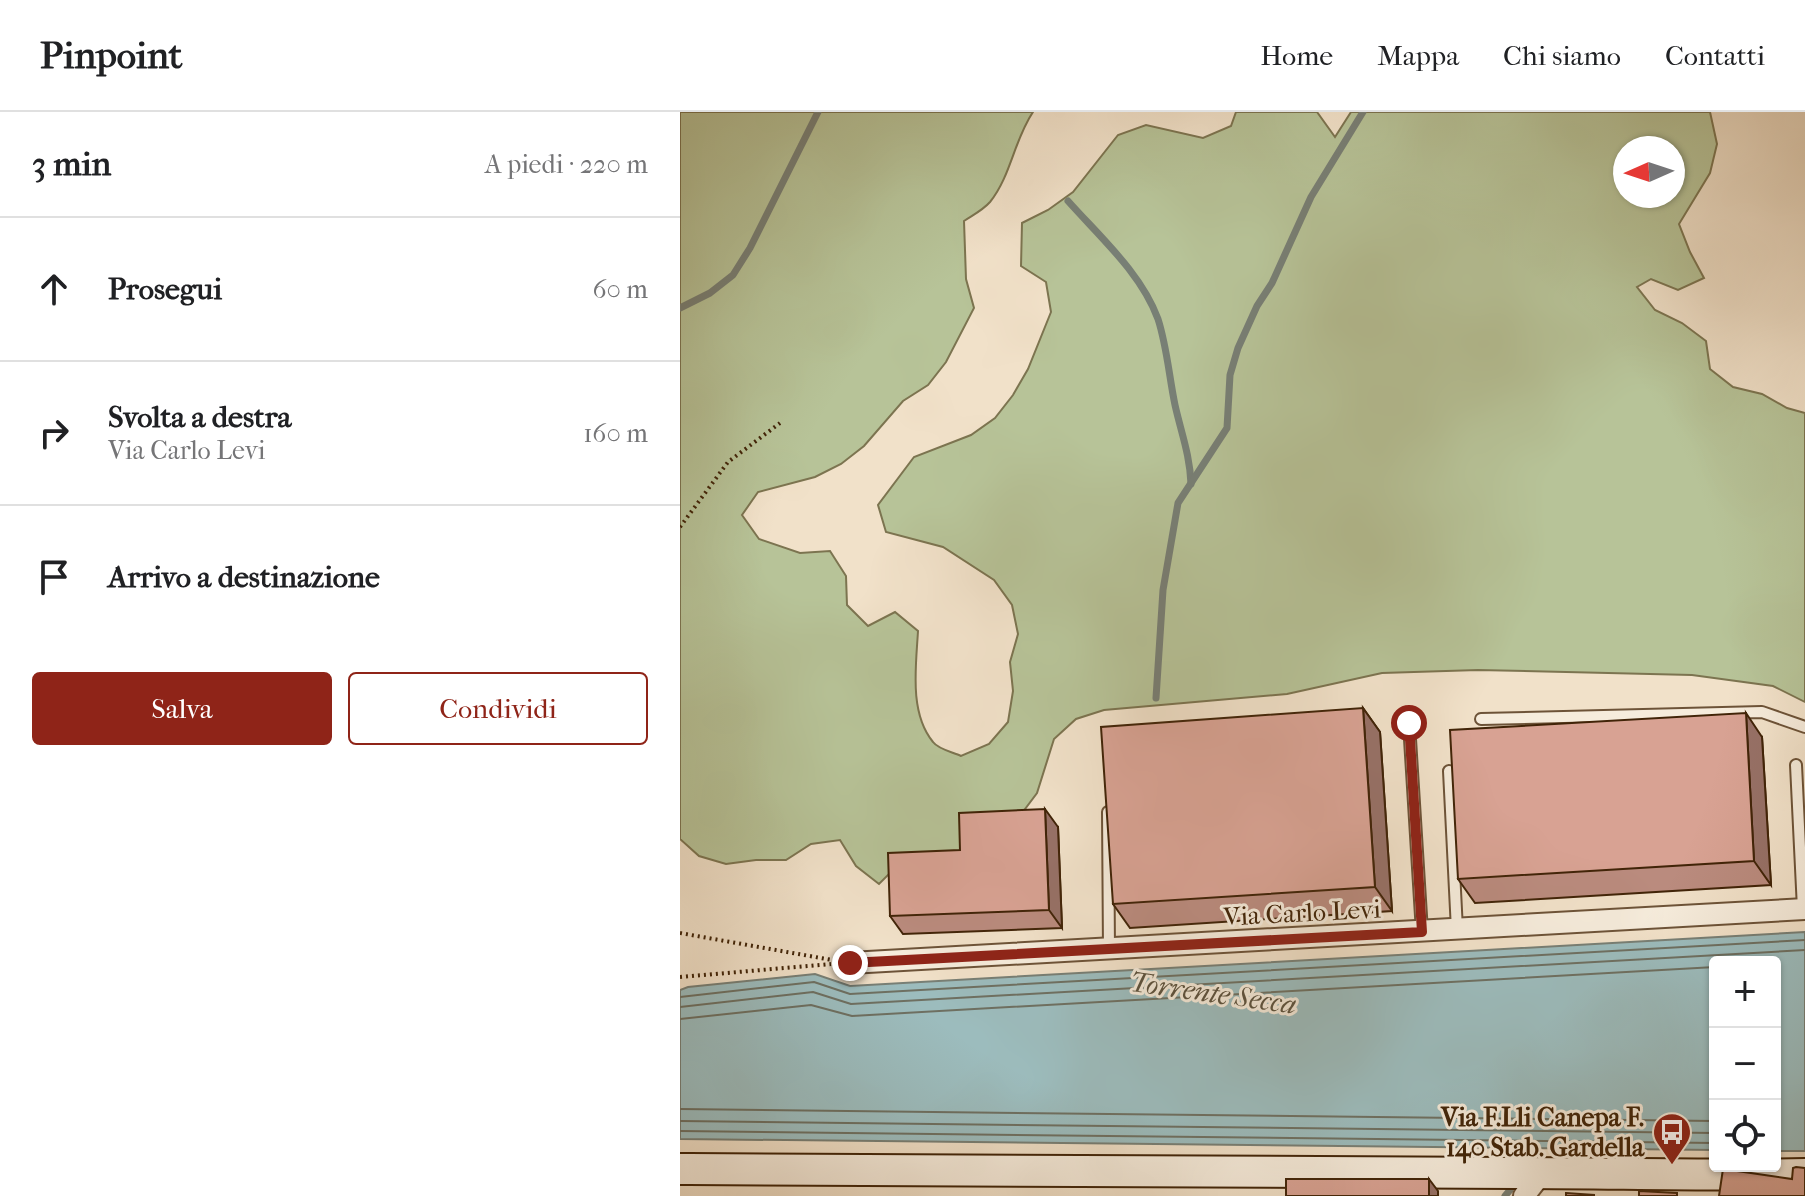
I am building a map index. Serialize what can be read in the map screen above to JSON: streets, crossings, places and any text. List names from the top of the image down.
{
  "streets": {
    "street": ["Via Carlo Levi"]
  },
  "water": ["Torrente Secca"],
  "places": {
    "bus stop": ["Via F.Lli Canepa F. 140 Stab. Gardella"]
  },
  "north": "left",
  "page": {
    "header": "Pinpoint",
    "nav": [
      "Home",
      "Mappa",
      "Chi siamo",
      "Contatti"
    ],
    "heading": ["3 min", "A piedi · 220 m"],
    "list": [
      ["Prosegui", "60 m"],
      ["Svolta a destra", "Via Carlo Levi", "160 m"],
      "Arrivo a destinazione"
    ],
    "buttons": ["Salva", "Condividi"],
    "map_buttons": ["+", "−"]
  }
}
